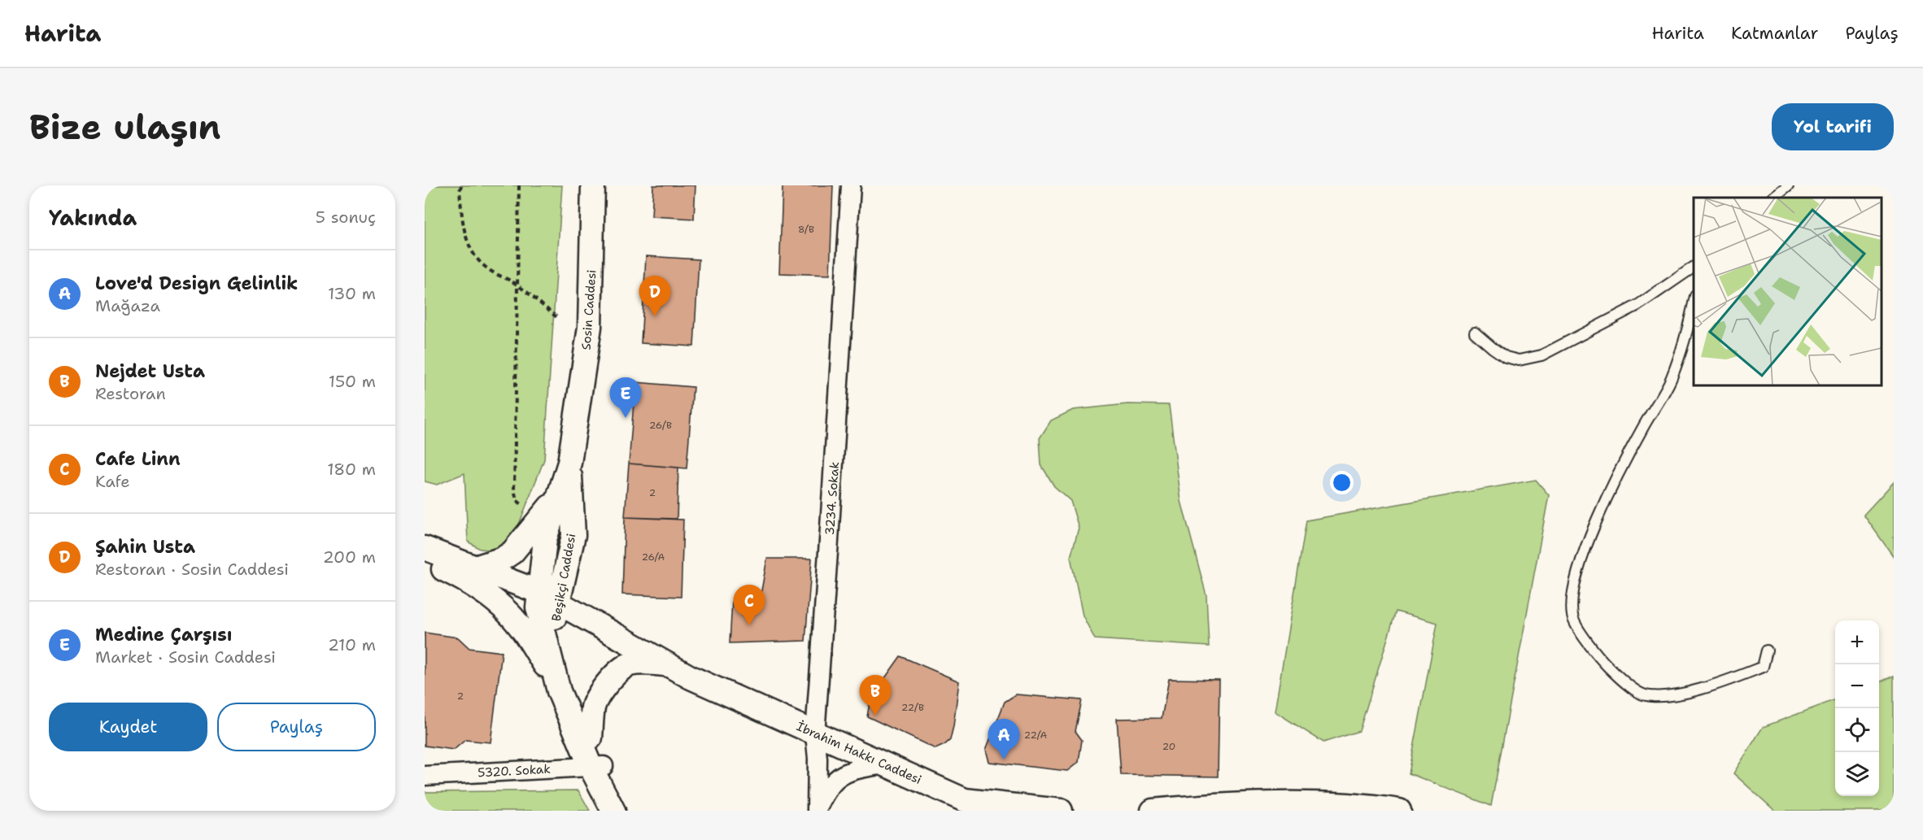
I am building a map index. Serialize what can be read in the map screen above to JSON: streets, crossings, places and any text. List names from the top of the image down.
{
  "streets": {
    "street": [
      "Sosin Caddesi",
      "3234. Sokak",
      "Beşikçi Caddesi",
      "İbrahim Hakkı Caddesi",
      "5320. Sokak"
    ]
  },
  "crossings": [
    ["Sosin Caddesi", "Beşikçi Caddesi"],
    ["3234. Sokak", "İbrahim Hakkı Caddesi"],
    ["Beşikçi Caddesi", "İbrahim Hakkı Caddesi"],
    ["Beşikçi Caddesi", "5320. Sokak"]
  ],
  "house_numbers": [
    "8/B",
    "26/B",
    "2",
    "26/A",
    "2",
    "22/B",
    "22/A",
    "20"
  ],
  "page": {
    "header": "Harita",
    "nav": ["Harita", "Katmanlar", "Paylaş"],
    "buttons": [
      "Yol tarifi",
      ["Kaydet", "Paylaş"]
    ],
    "title": "Bize ulaşın",
    "heading": ["Yakında", "5 sonuç"],
    "list": [
      {
        "mark": "A",
        "name": "Love'd Design Gelinlik",
        "note": "Mağaza",
        "value": "130 m"
      },
      {
        "mark": "B",
        "name": "Nejdet Usta",
        "note": "Restoran",
        "value": "150 m"
      },
      {
        "mark": "C",
        "name": "Cafe Linn",
        "note": "Kafe",
        "value": "180 m"
      },
      {
        "mark": "D",
        "name": "Şahin Usta",
        "note": "Restoran · Sosin Caddesi",
        "value": "200 m"
      },
      {
        "mark": "E",
        "name": "Medine Çarşısı",
        "note": "Market · Sosin Caddesi",
        "value": "210 m"
      }
    ],
    "pins": [
      "D",
      "E",
      "C",
      "B",
      "A"
    ],
    "map_buttons": ["+", "−"]
  }
}
